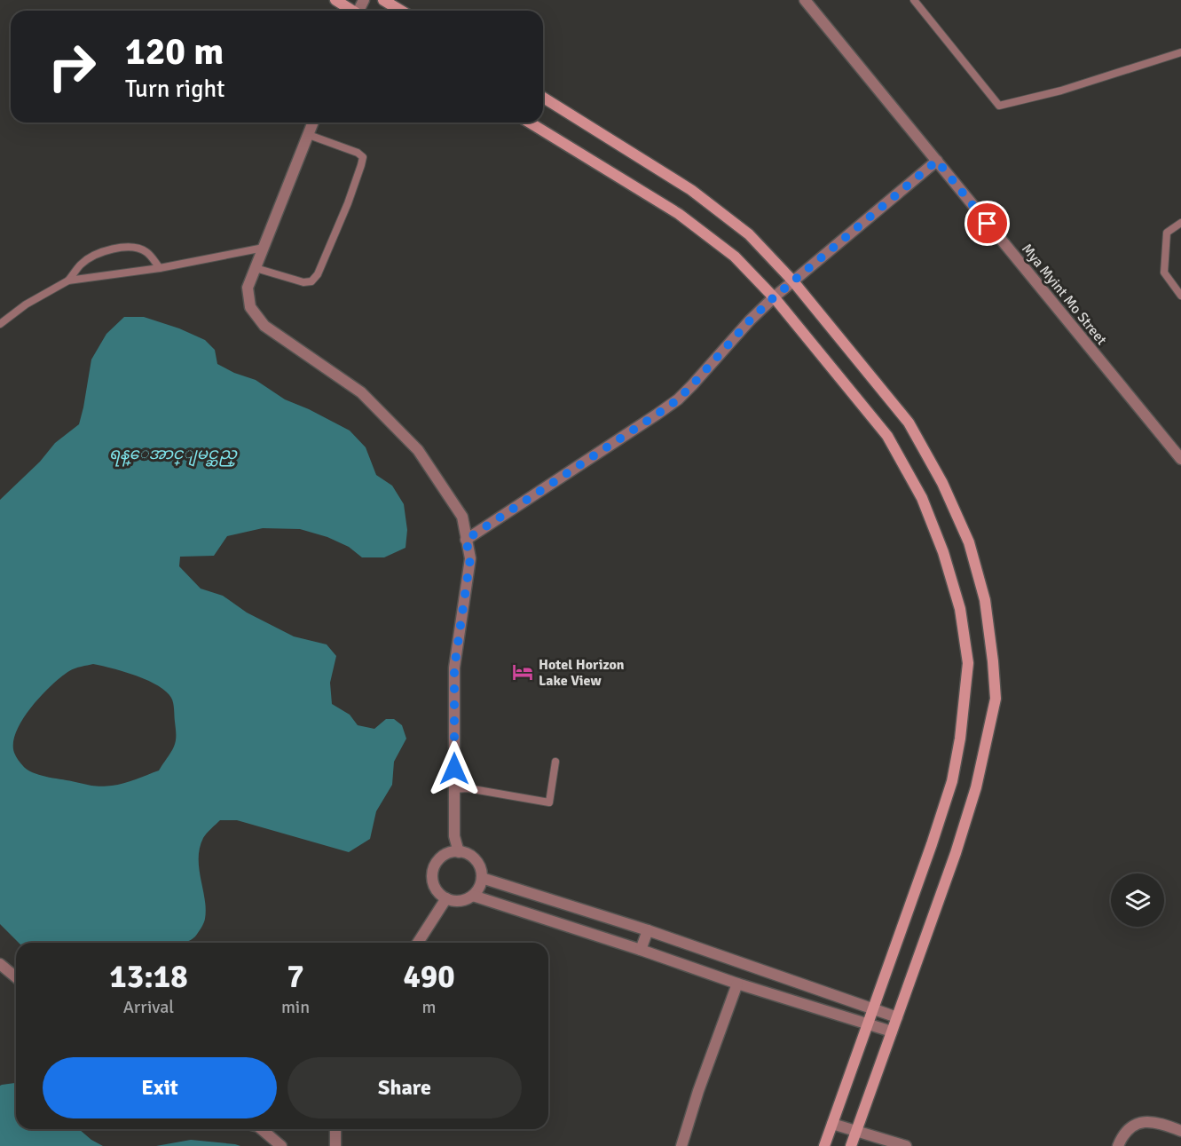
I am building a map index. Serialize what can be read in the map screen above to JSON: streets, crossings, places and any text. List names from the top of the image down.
{
  "streets": {
    "street": ["Mya Myint Mo Street"]
  },
  "water": ["ရန္ေအာင္ျမင္ဆည္"],
  "places": {
    "hotel": ["Hotel Horizon Lake View"]
  },
  "page": {
    "turn": ["120 m", "Turn right"],
    "eta": [
      "13:18",
      "Arrival",
      "7",
      "min",
      "490",
      "m"
    ],
    "buttons": ["Exit", "Share"]
  }
}
